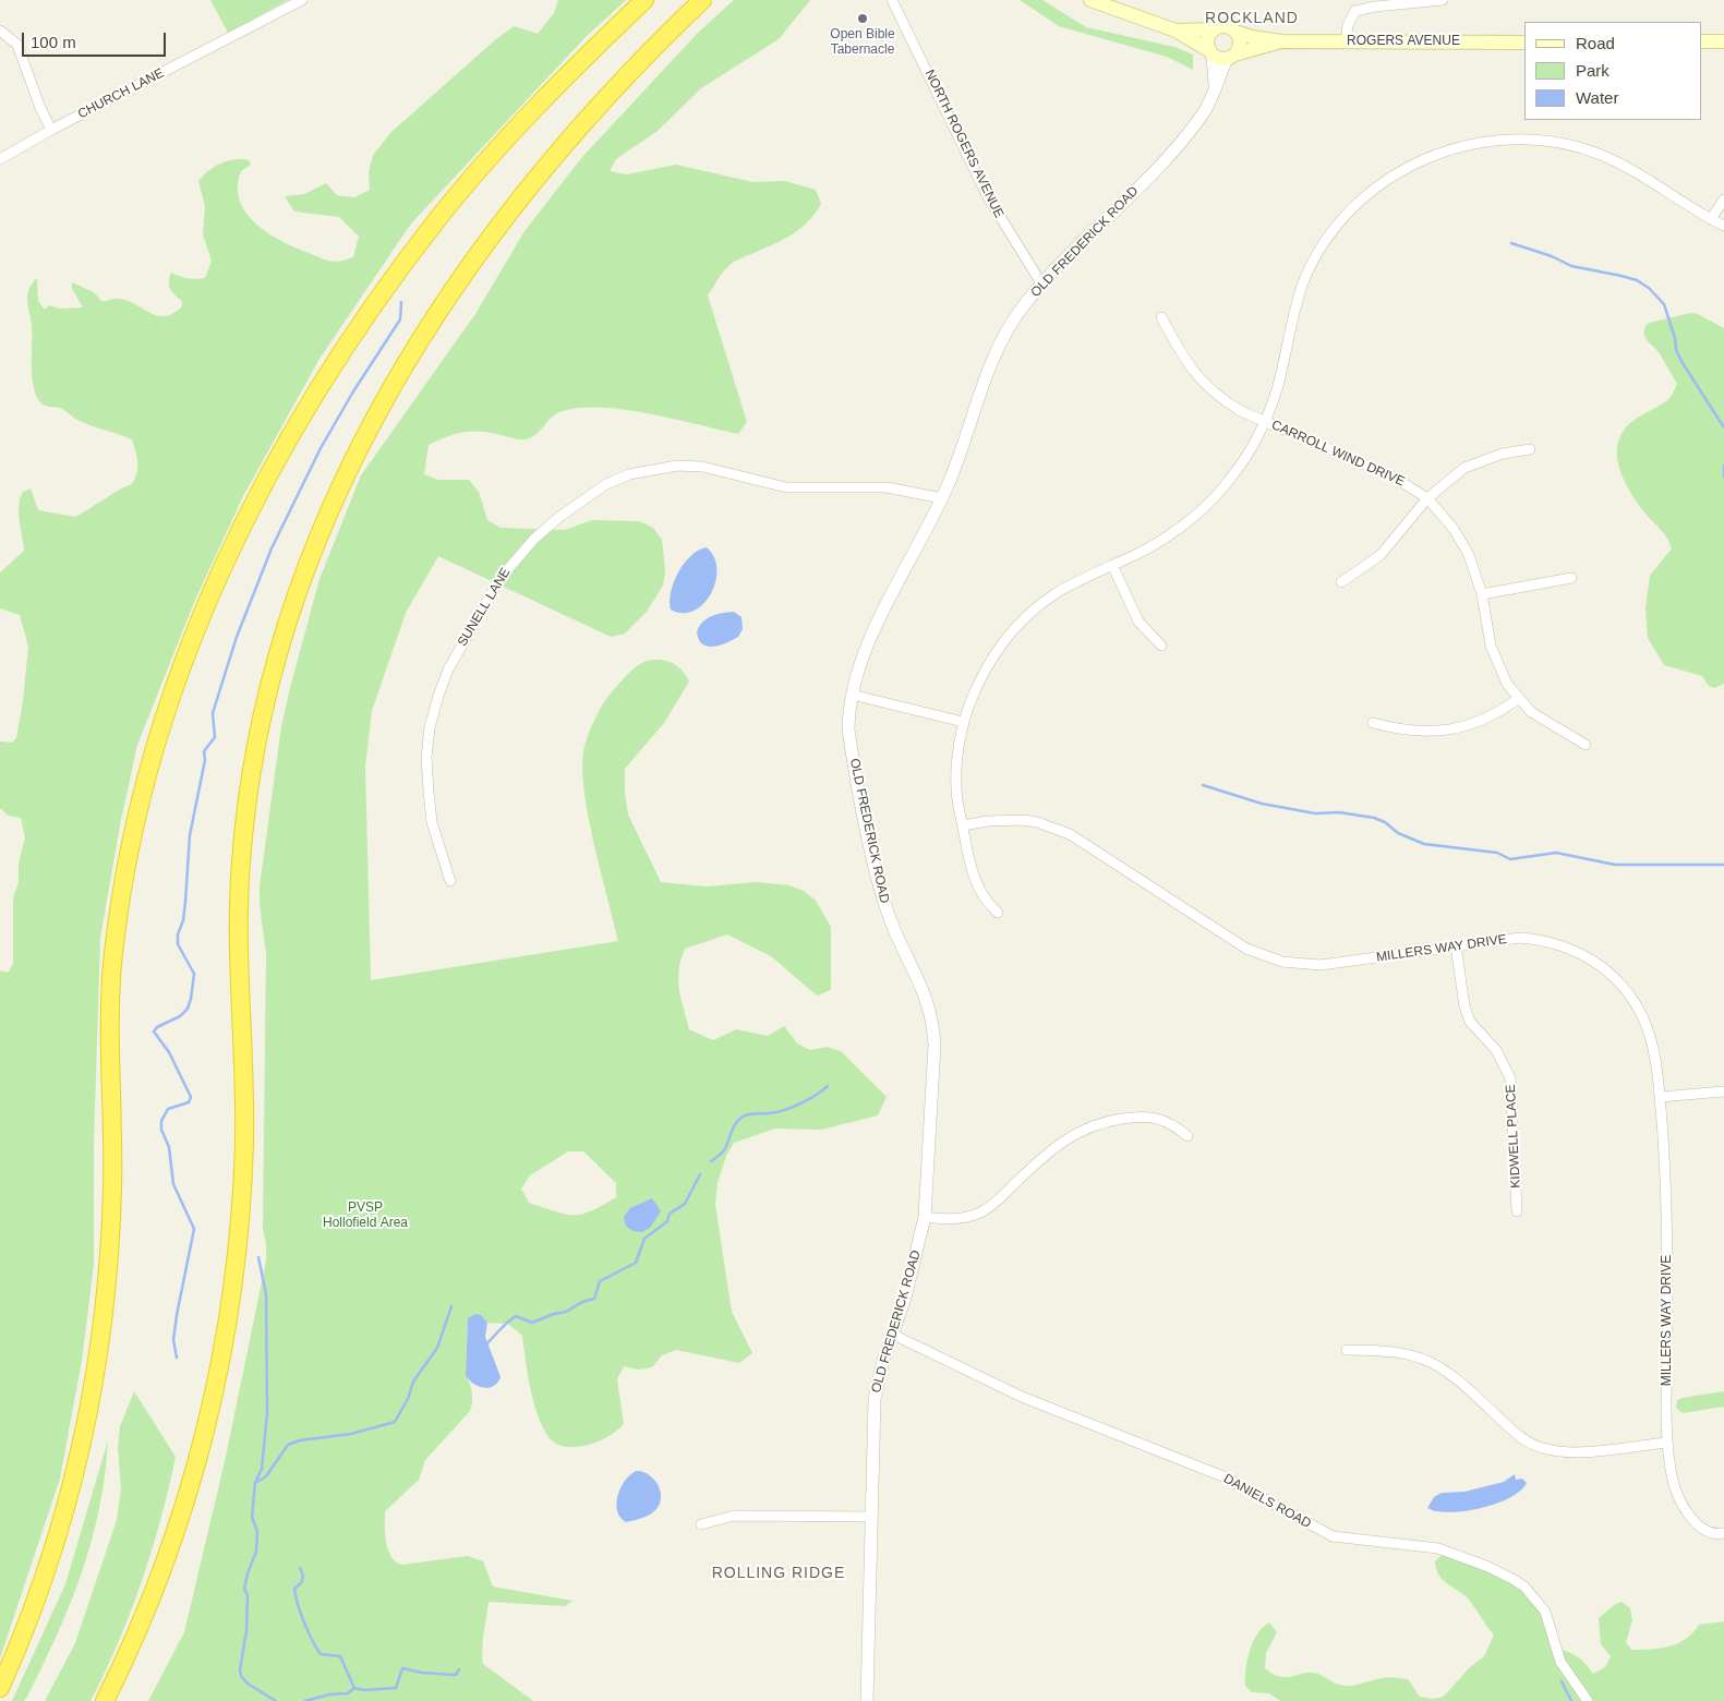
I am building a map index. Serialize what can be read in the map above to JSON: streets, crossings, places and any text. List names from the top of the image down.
{
  "streets": {
    "main road": ["ROGERS AVENUE"],
    "street": [
      "CHURCH LANE",
      "NORTH ROGERS AVENUE",
      "OLD FREDERICK ROAD",
      "CARROLL WIND DRIVE",
      "SUNELL LANE",
      "MILLERS WAY DRIVE",
      "KIDWELL PLACE",
      "DANIELS ROAD"
    ]
  },
  "crossings": [
    ["ROGERS AVENUE", "OLD FREDERICK ROAD"],
    ["NORTH ROGERS AVENUE", "OLD FREDERICK ROAD"],
    ["OLD FREDERICK ROAD", "SUNELL LANE"],
    ["OLD FREDERICK ROAD", "DANIELS ROAD"],
    ["MILLERS WAY DRIVE", "KIDWELL PLACE"]
  ],
  "districts": ["ROCKLAND", "ROLLING RIDGE"],
  "parks": ["PVSP Hollofield Area"],
  "places": ["Open Bible Tabernacle"],
  "legend": ["Road", "Park", "Water"],
  "scale_bar": "100 m"
}
